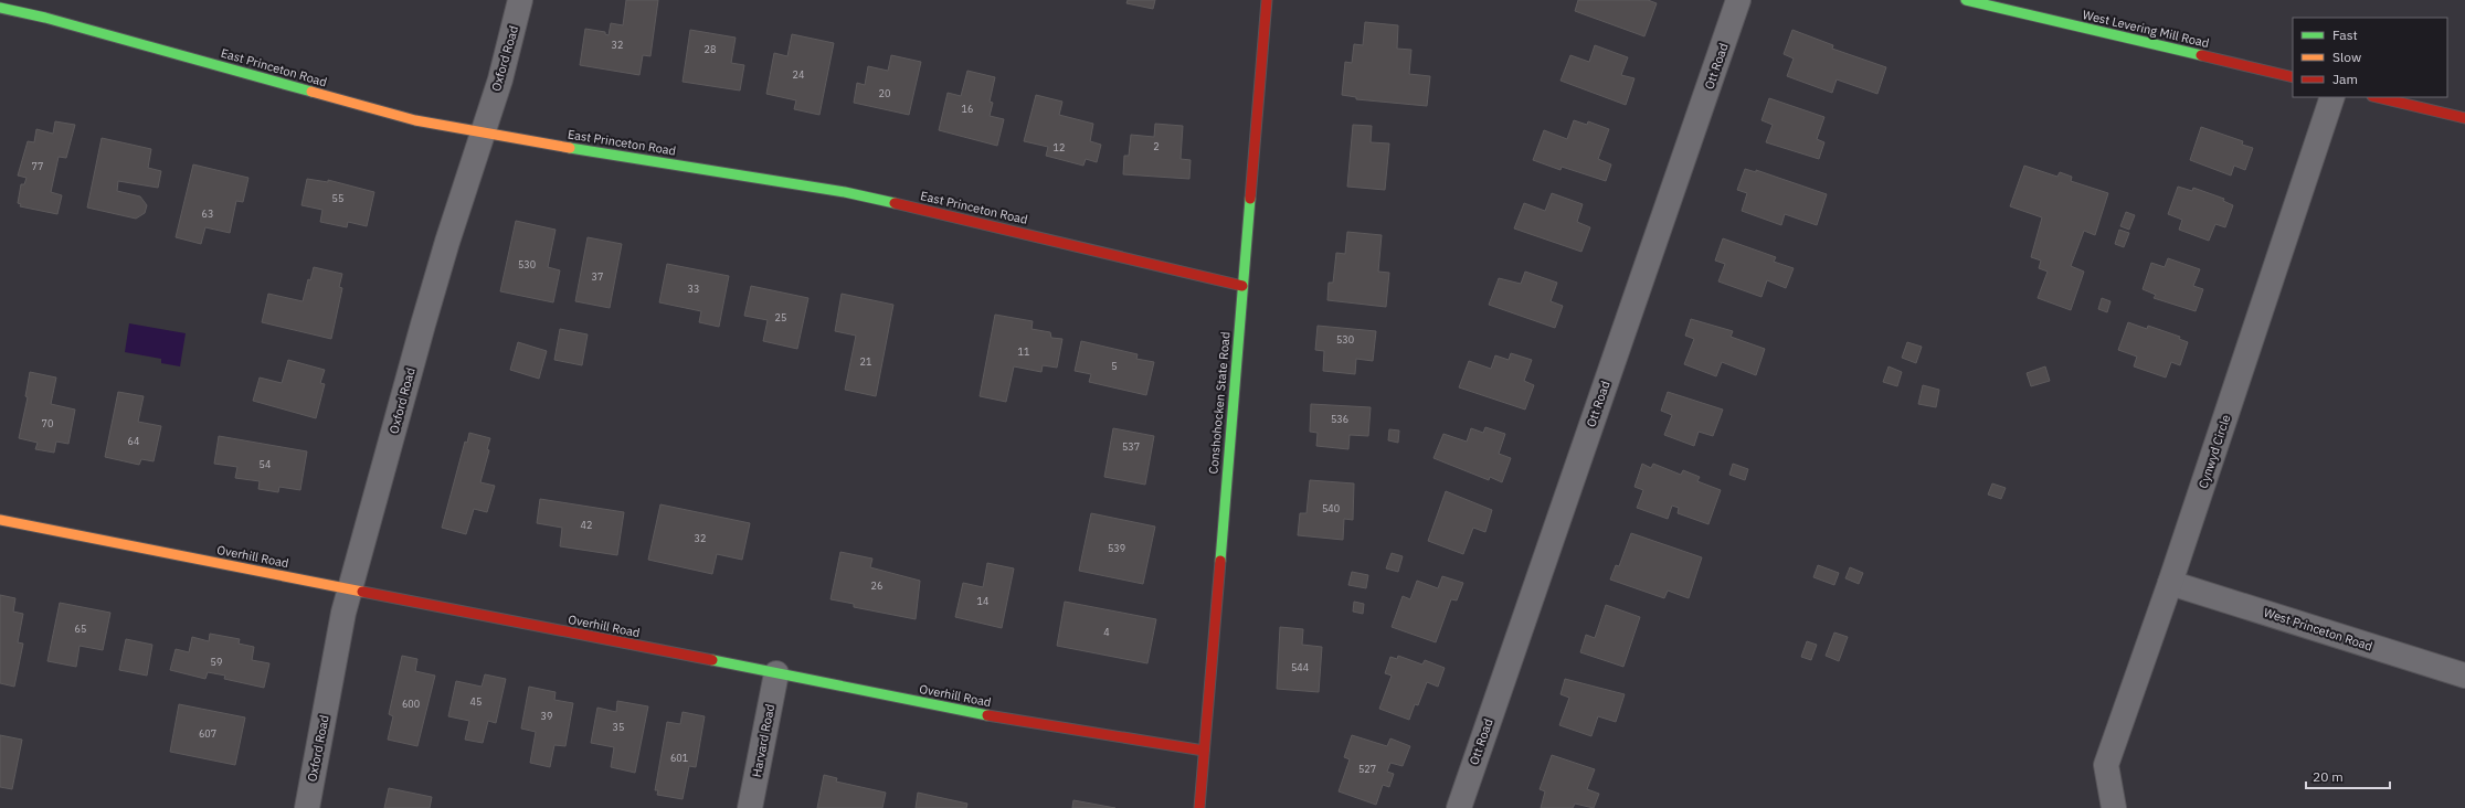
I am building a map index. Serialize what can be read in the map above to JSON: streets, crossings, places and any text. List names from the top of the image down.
{
  "streets": {
    "street": [
      "West Levering Mill Road",
      "Oxford Road",
      "Ott Road",
      "East Princeton Road",
      "Conshohocken State Road",
      "Cynwyd Circle",
      "Overhill Road",
      "West Princeton Road",
      "Harvard Road"
    ]
  },
  "crossings": [
    ["Oxford Road", "East Princeton Road"],
    ["Oxford Road", "Overhill Road"],
    ["East Princeton Road", "Conshohocken State Road"],
    ["Conshohocken State Road", "Overhill Road"],
    ["Cynwyd Circle", "West Princeton Road"],
    ["Overhill Road", "Harvard Road"]
  ],
  "house_numbers": [
    "32",
    "28",
    "24",
    "20",
    "16",
    "2",
    "12",
    "77",
    "55",
    "63",
    "530",
    "37",
    "33",
    "25",
    "530",
    "11",
    "21",
    "5",
    "536",
    "70",
    "64",
    "537",
    "54",
    "540",
    "42",
    "32",
    "539",
    "26",
    "14",
    "65",
    "4",
    "59",
    "544",
    "45",
    "600",
    "39",
    "35",
    "607",
    "601",
    "527"
  ],
  "legend": ["Fast", "Slow", "Jam"],
  "scale_bar": "20 m"
}
